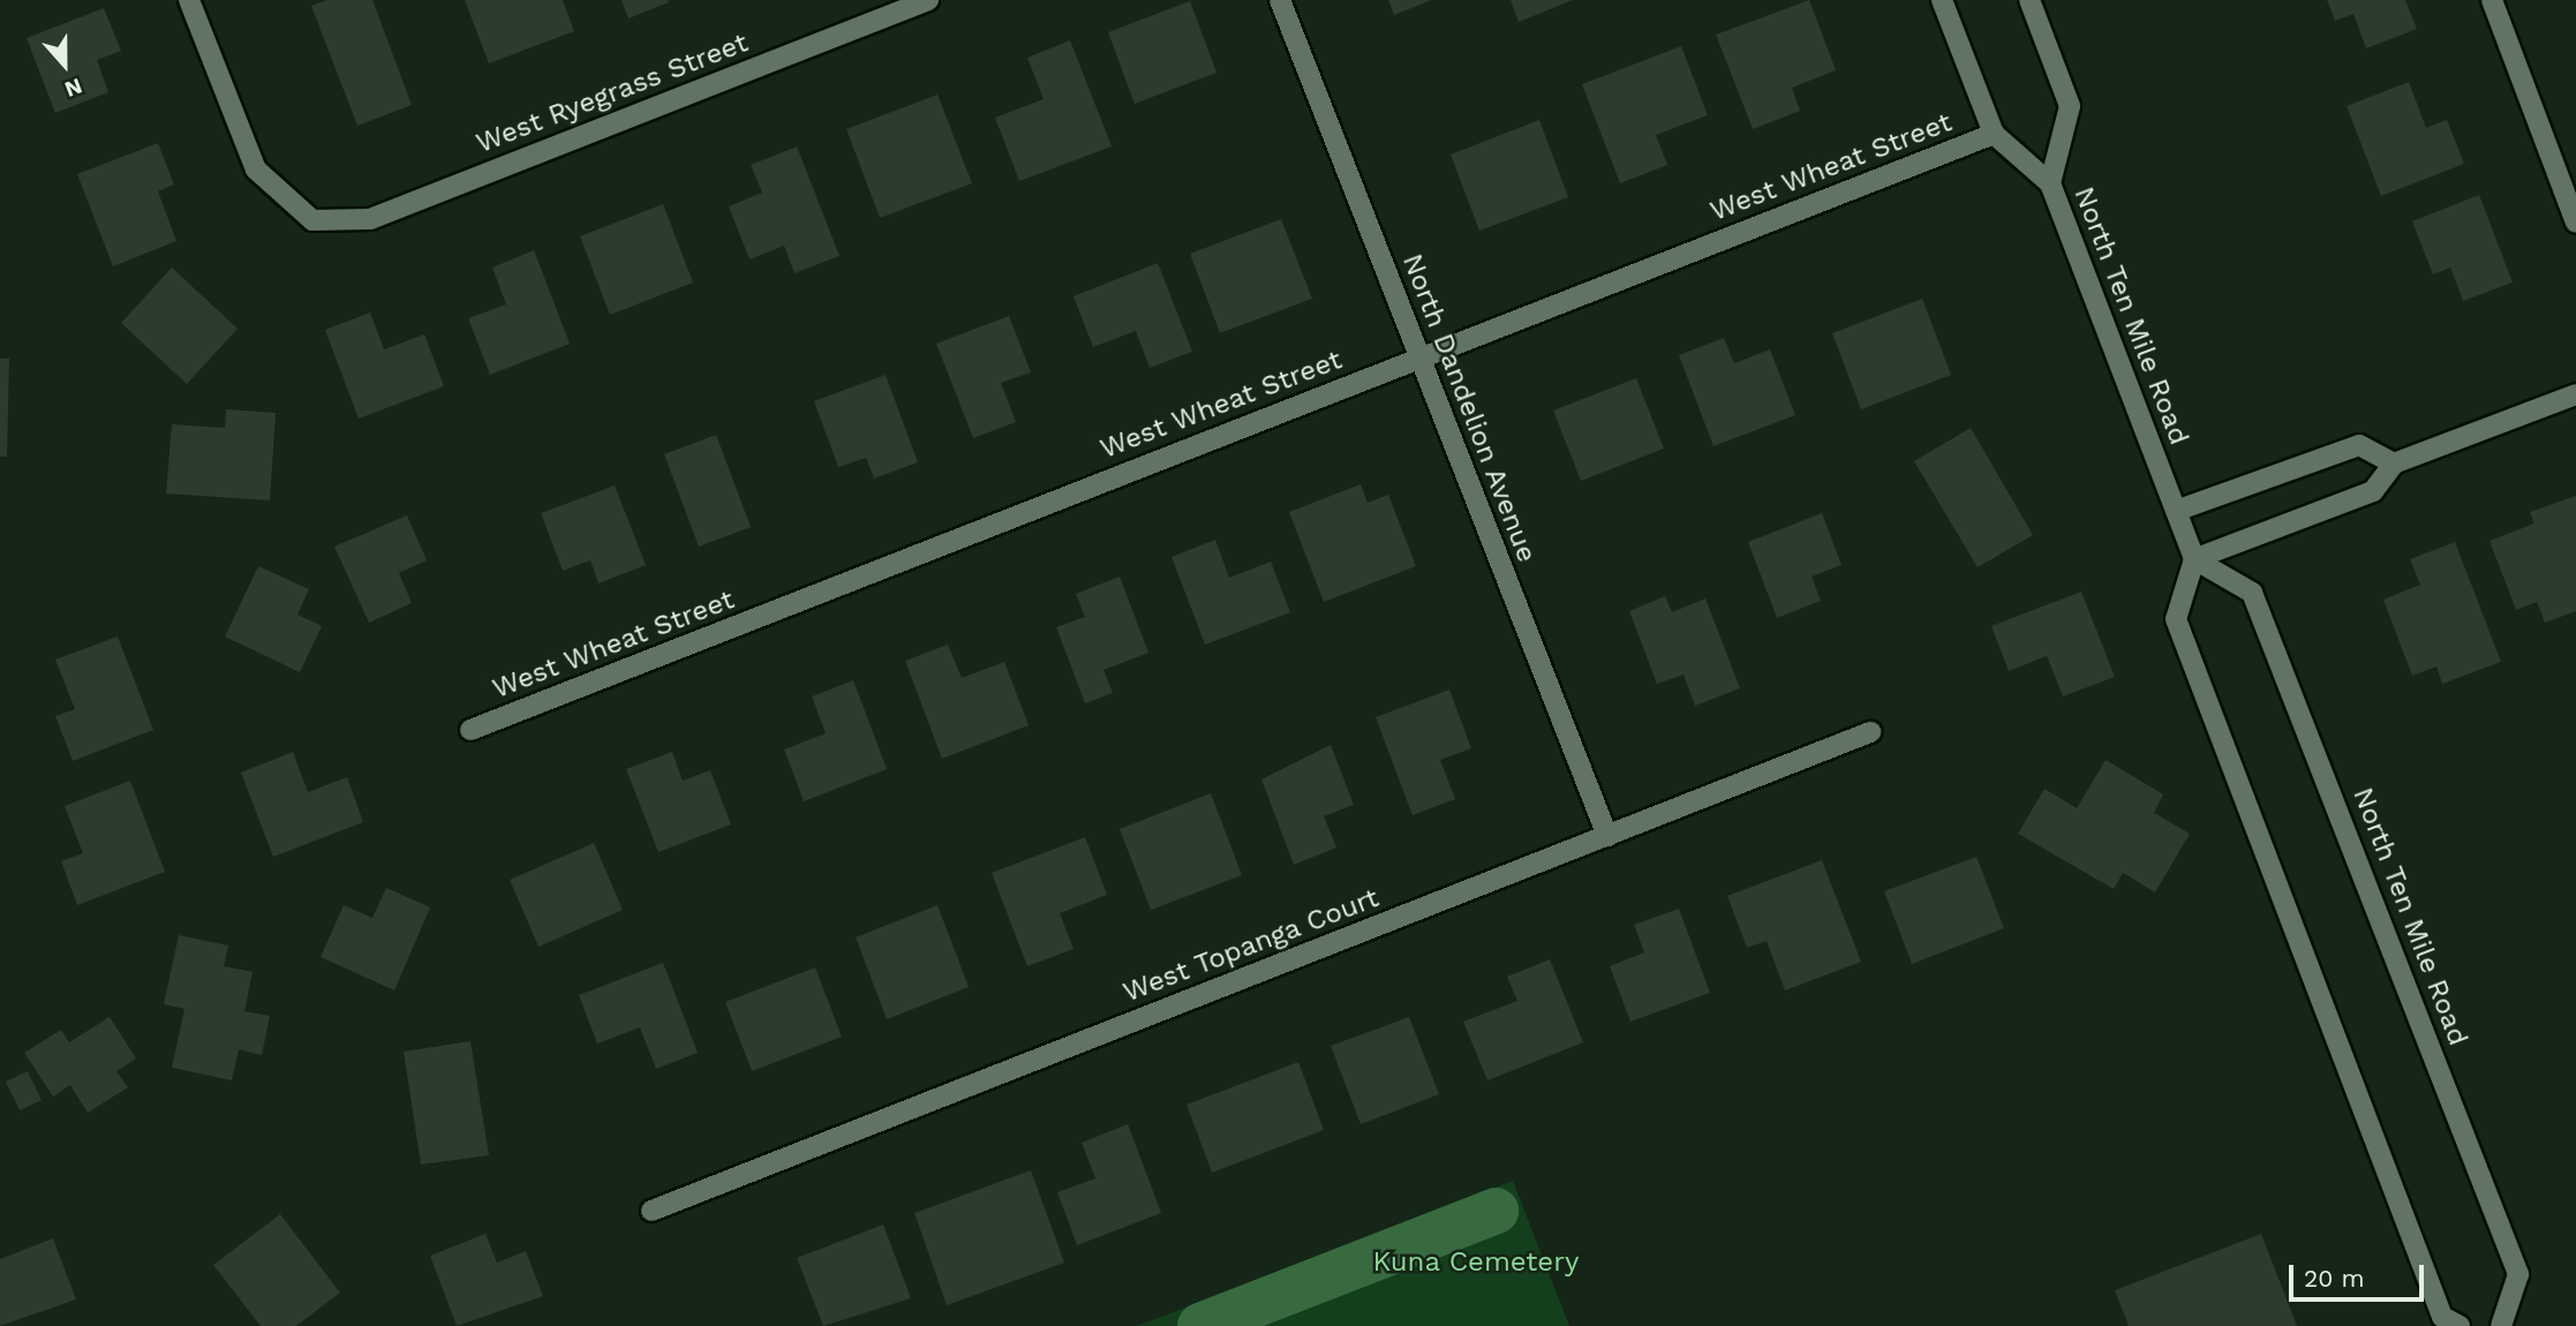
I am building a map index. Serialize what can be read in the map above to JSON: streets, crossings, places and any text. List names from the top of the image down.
{
  "streets": {
    "street": [
      "West Ryegrass Street",
      "West Wheat Street",
      "North Ten Mile Road",
      "North Dandelion Avenue",
      "West Topanga Court"
    ]
  },
  "crossings": [
    ["West Wheat Street", "North Ten Mile Road"],
    ["West Wheat Street", "North Dandelion Avenue"],
    ["North Dandelion Avenue", "West Topanga Court"]
  ],
  "parks": ["Kuna Cemetery"],
  "scale_bar": "20 m",
  "north": "bottom"
}
